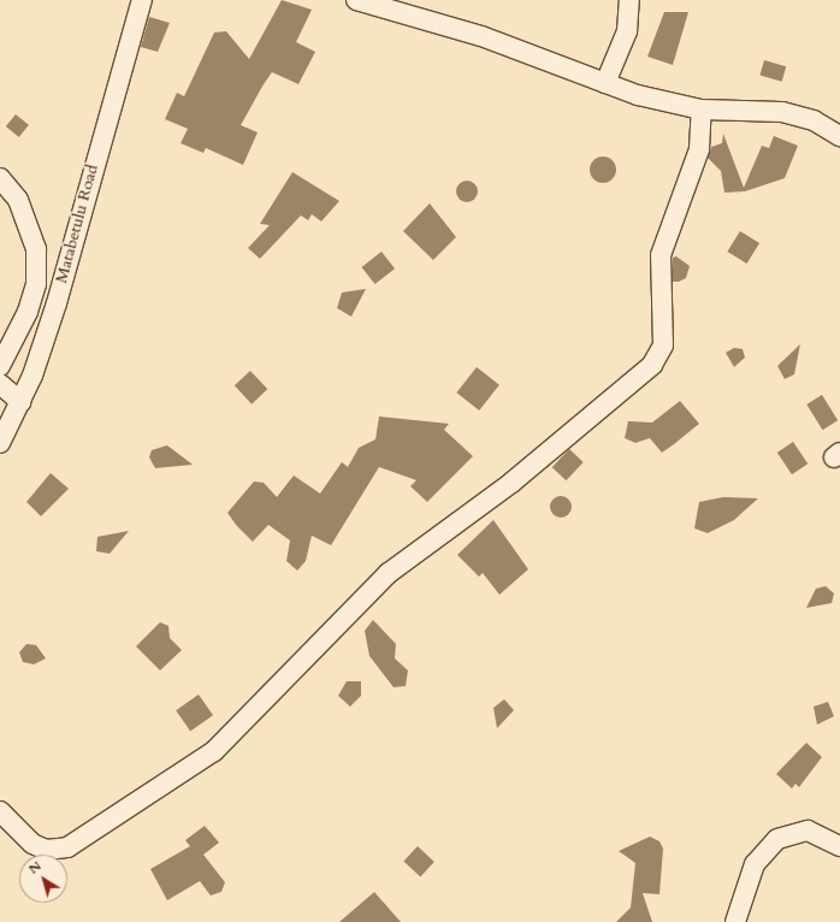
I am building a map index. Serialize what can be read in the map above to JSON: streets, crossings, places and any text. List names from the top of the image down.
{
  "streets": {
    "street": ["Matabetulu Road"]
  },
  "north": "top left"
}
